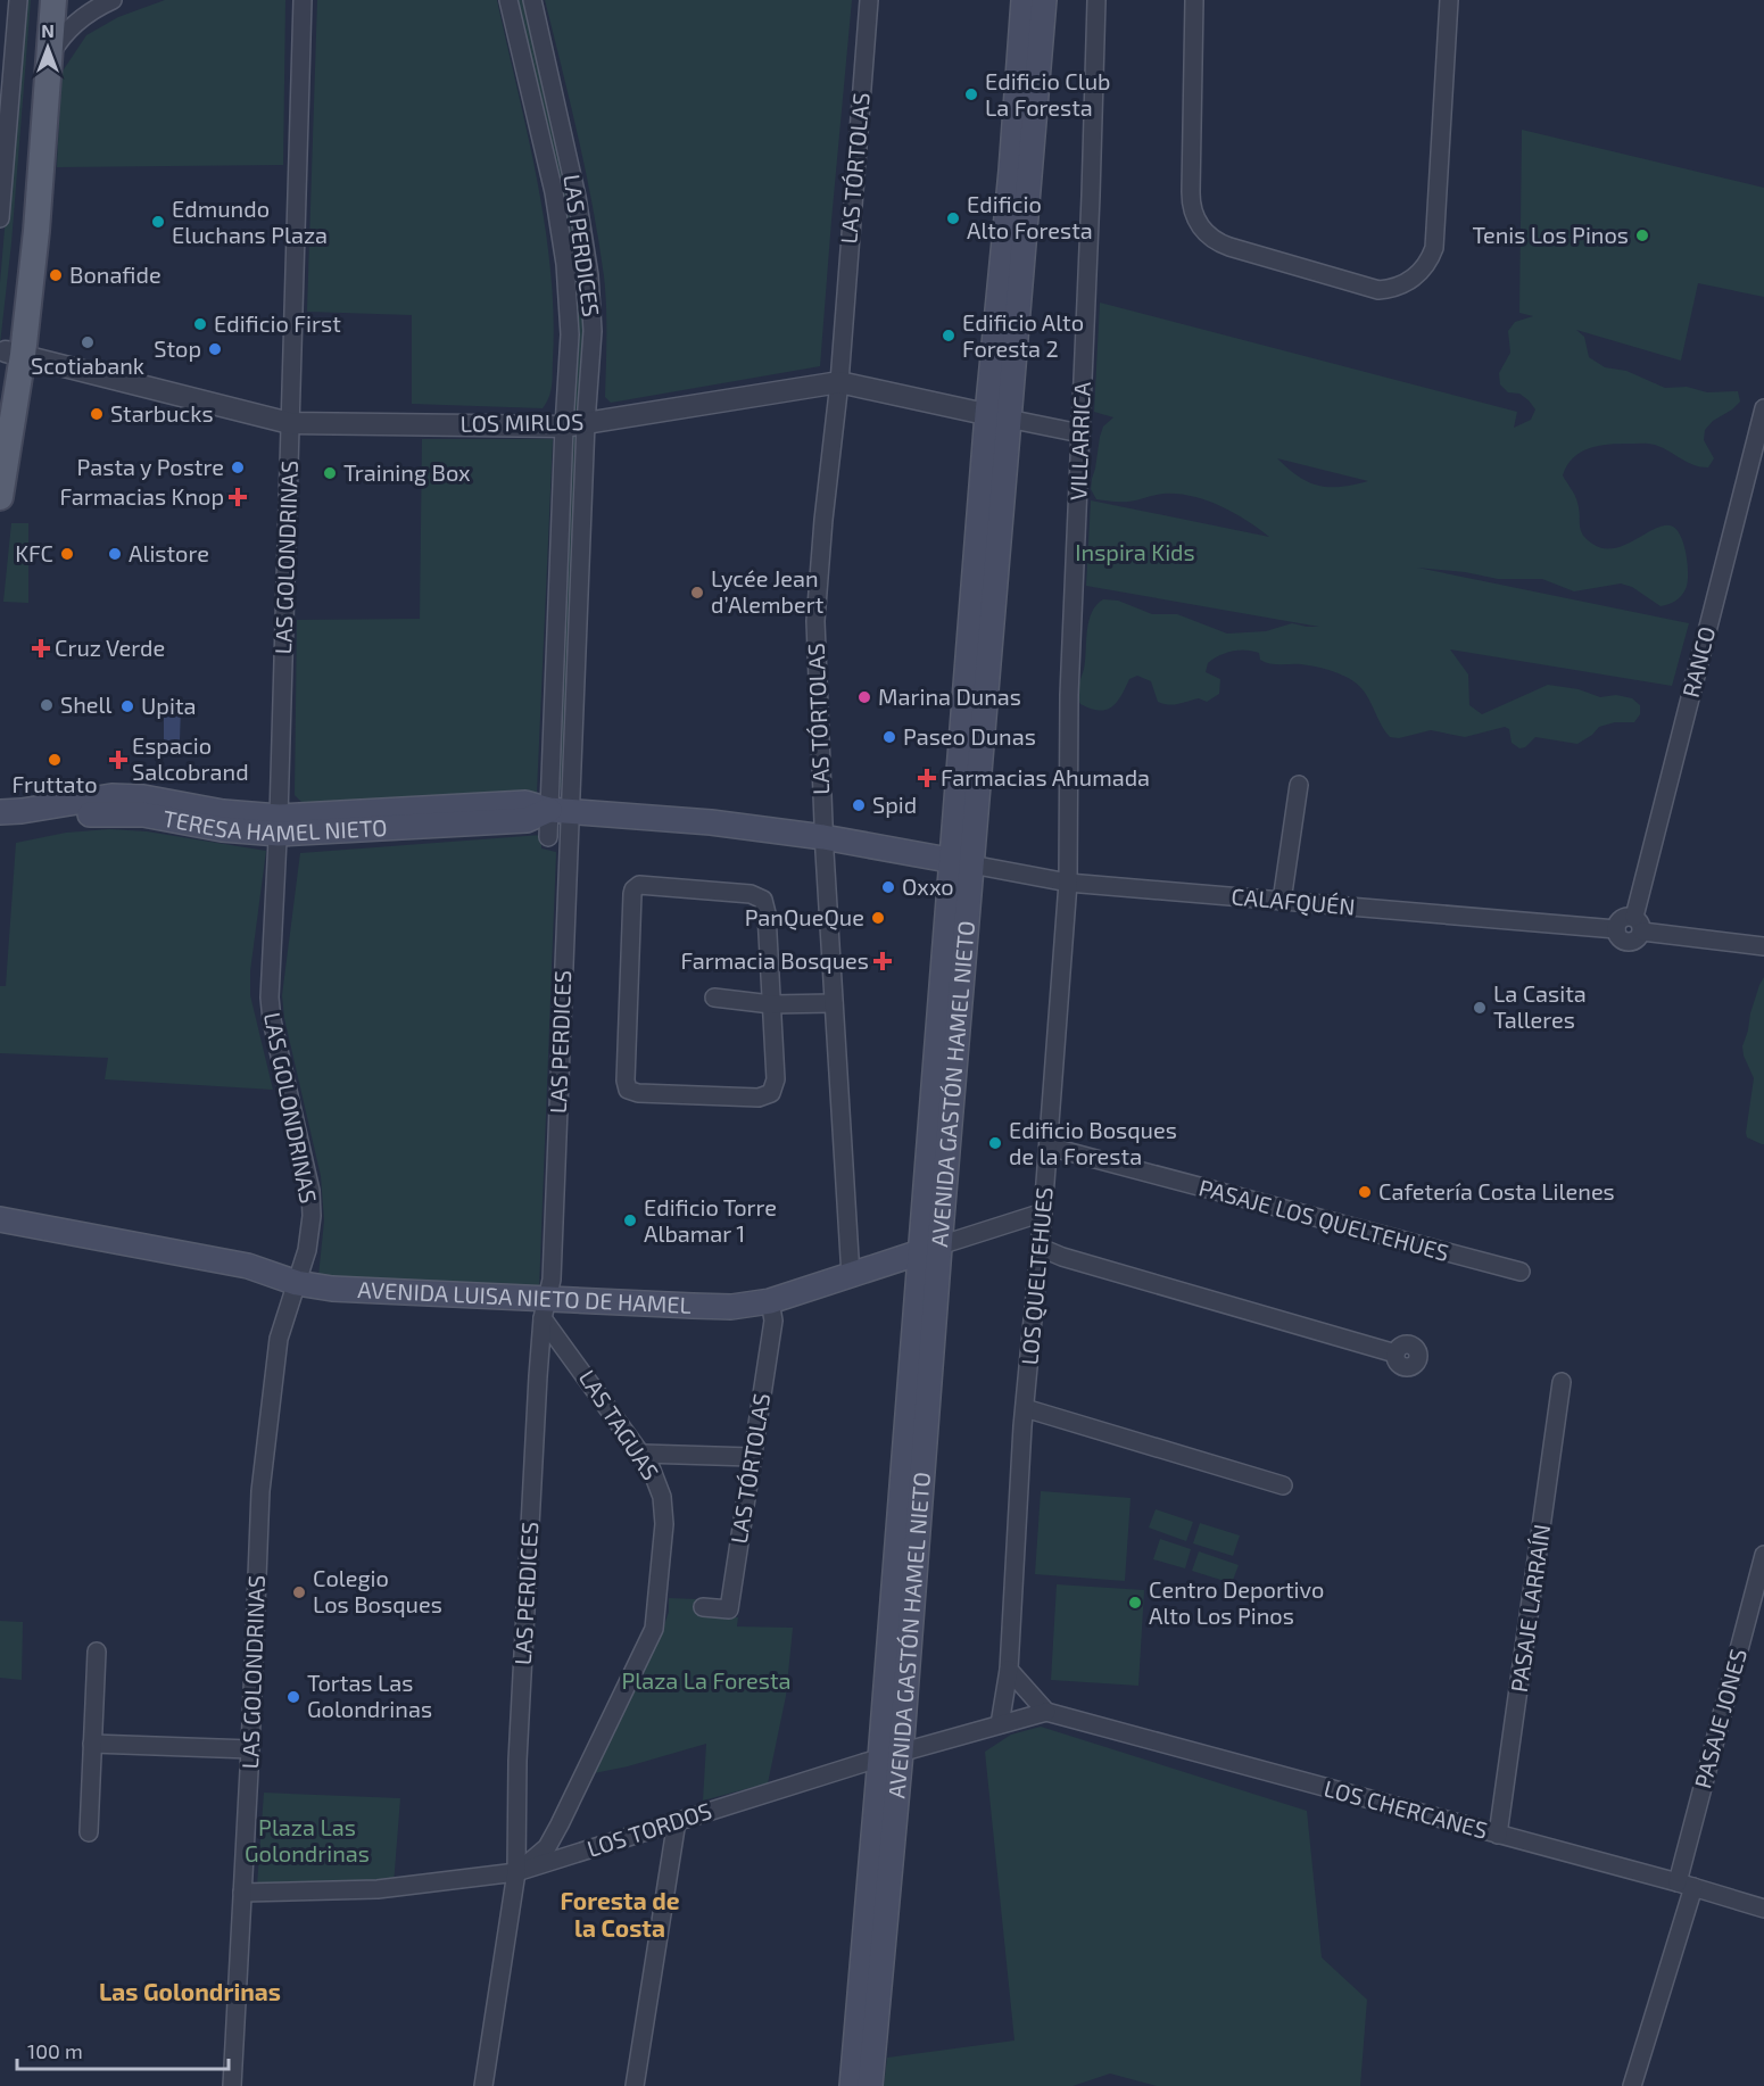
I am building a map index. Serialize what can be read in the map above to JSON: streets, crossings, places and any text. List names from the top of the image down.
{
  "streets": {
    "main road": ["TERESA HAMEL NIETO", "AVENIDA GASTÓN HAMEL NIETO", "AVENIDA LUISA NIETO DE HAMEL"],
    "street": [
      "LAS TÓRTOLAS",
      "LAS PERDICES",
      "LOS MIRLOS",
      "VILLARRICA",
      "LAS GOLONDRINAS",
      "RANCO",
      "CALAFQUÉN",
      "PASAJE LOS QUELTEHUES",
      "LOS QUELTEHUES",
      "LAS TAGUAS",
      "PASAJE LARRAÍN",
      "PASAJE JONES",
      "LOS CHERCANES",
      "LOS TORDOS"
    ]
  },
  "crossings": [
    ["LAS TÓRTOLAS", "LOS MIRLOS"],
    ["LAS TÓRTOLAS", "TERESA HAMEL NIETO"],
    ["LAS TÓRTOLAS", "AVENIDA LUISA NIETO DE HAMEL"],
    ["LAS PERDICES", "LOS MIRLOS"],
    ["LAS PERDICES", "TERESA HAMEL NIETO"],
    ["LAS PERDICES", "AVENIDA LUISA NIETO DE HAMEL"],
    ["LAS PERDICES", "LAS TAGUAS"],
    ["LAS PERDICES", "LOS TORDOS"],
    ["LOS MIRLOS", "VILLARRICA"],
    ["LOS MIRLOS", "LAS GOLONDRINAS"],
    ["LOS MIRLOS", "AVENIDA GASTÓN HAMEL NIETO"],
    ["VILLARRICA", "CALAFQUÉN"],
    ["VILLARRICA", "LOS QUELTEHUES"],
    ["LAS GOLONDRINAS", "TERESA HAMEL NIETO"],
    ["LAS GOLONDRINAS", "AVENIDA LUISA NIETO DE HAMEL"],
    ["LAS GOLONDRINAS", "LOS TORDOS"],
    ["RANCO", "CALAFQUÉN"],
    ["TERESA HAMEL NIETO", "CALAFQUÉN"],
    ["TERESA HAMEL NIETO", "AVENIDA GASTÓN HAMEL NIETO"],
    ["CALAFQUÉN", "AVENIDA GASTÓN HAMEL NIETO"],
    ["CALAFQUÉN", "LOS QUELTEHUES"],
    ["AVENIDA GASTÓN HAMEL NIETO", "AVENIDA LUISA NIETO DE HAMEL"],
    ["AVENIDA GASTÓN HAMEL NIETO", "LOS TORDOS"],
    ["PASAJE LOS QUELTEHUES", "LOS QUELTEHUES"],
    ["LOS QUELTEHUES", "AVENIDA LUISA NIETO DE HAMEL"],
    ["LOS QUELTEHUES", "LOS TORDOS"],
    ["AVENIDA LUISA NIETO DE HAMEL", "LAS TAGUAS"],
    ["LAS TAGUAS", "LOS TORDOS"],
    ["PASAJE LARRAÍN", "LOS CHERCANES"],
    ["PASAJE JONES", "LOS CHERCANES"],
    ["LOS CHERCANES", "LOS TORDOS"]
  ],
  "districts": ["Foresta de la Costa", "Las Golondrinas"],
  "parks": ["Inspira Kids", "Plaza La Foresta", "Plaza Las Golondrinas"],
  "places": {
    "other": [
      "Edificio Club La Foresta",
      "Edificio Alto Foresta",
      "Edmundo Eluchans Plaza",
      "Tenis Los Pinos",
      "Bonafide",
      "Edificio First",
      "Edificio Alto Foresta 2",
      "Scotiabank",
      "Stop",
      "Starbucks",
      "Pasta y Postre",
      "Training Box",
      "KFC",
      "Alistore",
      "Lycée Jean d’Alembert",
      "Marina Dunas",
      "Shell",
      "Upita",
      "Paseo Dunas",
      "Fruttato",
      "Spid",
      "Oxxo",
      "PanQueQue",
      "La Casita Talleres",
      "Edificio Bosques de la Foresta",
      "Cafetería Costa Lilenes",
      "Edificio Torre Albamar 1",
      "Colegio Los Bosques",
      "Centro Deportivo Alto Los Pinos",
      "Tortas Las Golondrinas"
    ],
    "health": [
      "Farmacias Knop",
      "Cruz Verde",
      "Espacio Salcobrand",
      "Farmacias Ahumada",
      "Farmacia Bosques"
    ]
  },
  "scale_bar": "100 m",
  "north": "top"
}
